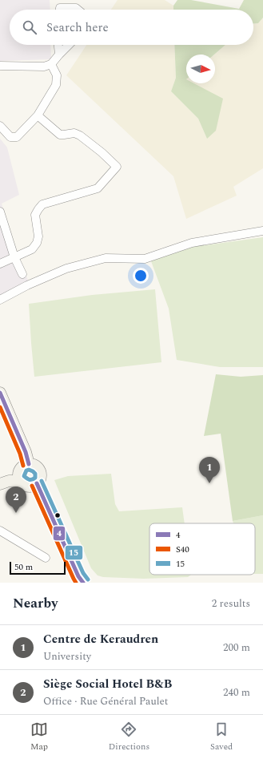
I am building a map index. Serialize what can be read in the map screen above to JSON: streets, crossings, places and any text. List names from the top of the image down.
{
  "lines": ["transit line 4", "transit line S40", "transit line 15"],
  "legend": ["4", "S40", "15"],
  "scale_bar": "50 m",
  "north": "right",
  "page": {
    "search": "Search here",
    "pins": ["1", "2"],
    "scale": "50 m",
    "heading": ["Nearby", "2 results"],
    "list": [
      {
        "mark": "1",
        "name": "Centre de Keraudren",
        "note": "University",
        "value": "200 m"
      },
      {
        "mark": "2",
        "name": "Siège Social Hotel B&B",
        "note": "Office · Rue Général Paulet",
        "value": "240 m"
      }
    ],
    "nav": ["Map", "Directions", "Saved"]
  }
}
